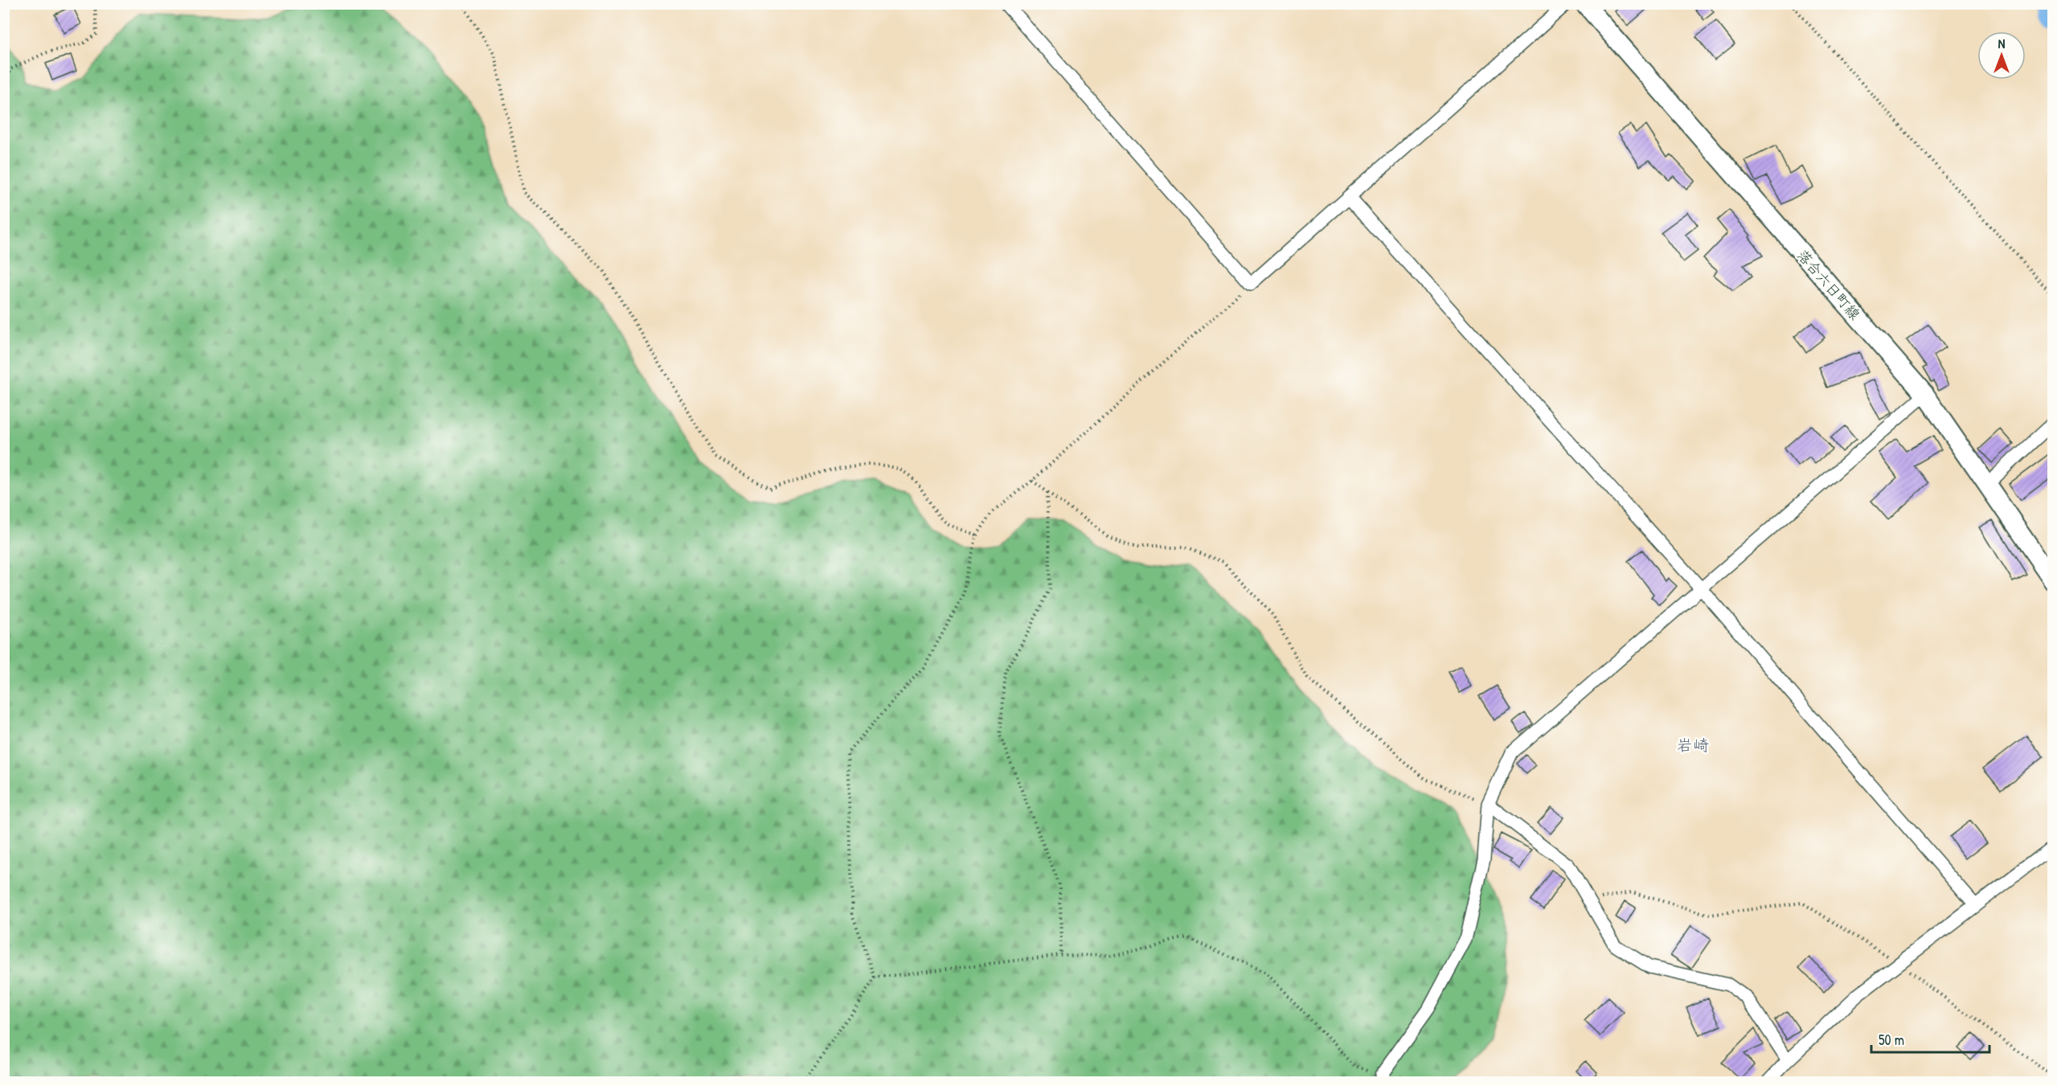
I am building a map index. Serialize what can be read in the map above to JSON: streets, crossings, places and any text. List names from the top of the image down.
{
  "streets": {
    "main road": ["落合六日町線"]
  },
  "districts": ["岩崎"],
  "scale_bar": "50 m",
  "north": "top"
}
